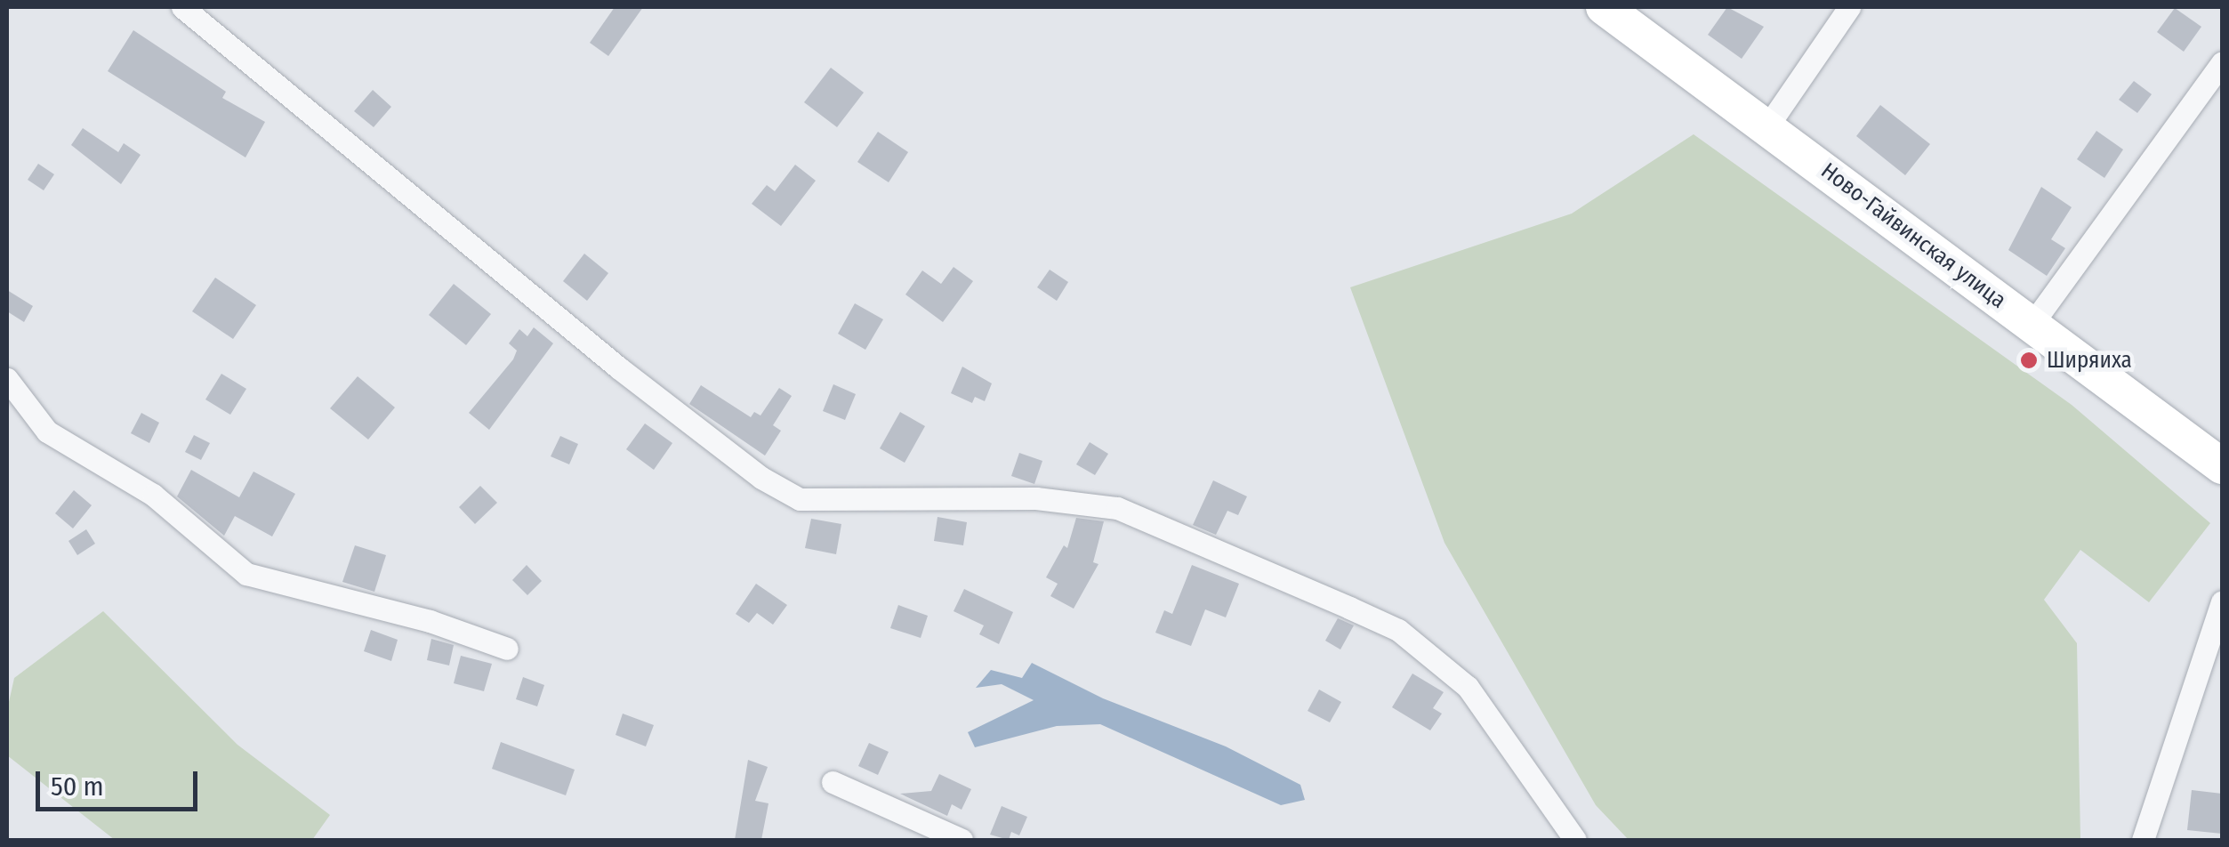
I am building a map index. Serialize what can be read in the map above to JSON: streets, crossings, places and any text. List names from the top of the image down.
{
  "streets": {
    "main road": ["Ново-Гайвинская улица"]
  },
  "places": ["Ширяиха"],
  "scale_bar": "50 m"
}
